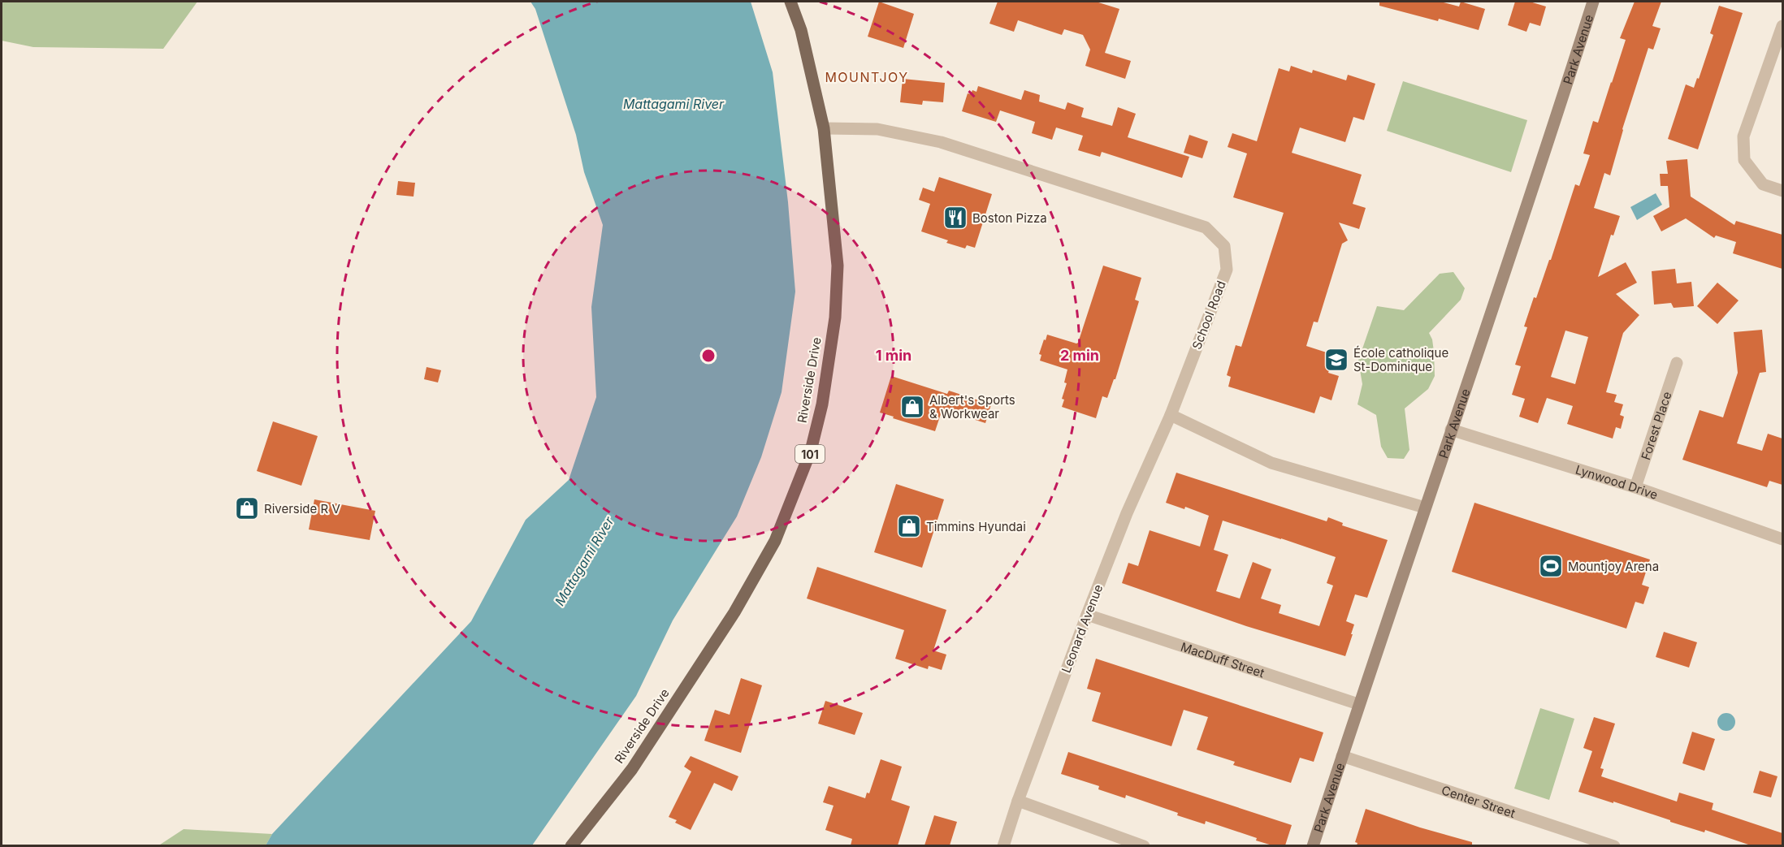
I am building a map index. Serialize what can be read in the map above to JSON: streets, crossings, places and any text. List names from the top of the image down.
{
  "streets": {
    "main road": ["Riverside Drive", "101"],
    "street": [
      "Park Avenue",
      "School Road",
      "Forest Place",
      "Lynwood Drive",
      "Leonard Avenue",
      "MacDuff Street",
      "Center Street"
    ]
  },
  "crossings": [
    ["Park Avenue", "Lynwood Drive"],
    ["Park Avenue", "MacDuff Street"],
    ["Park Avenue", "Center Street"],
    ["School Road", "Riverside Drive"],
    ["School Road", "Leonard Avenue"],
    ["Forest Place", "Lynwood Drive"],
    ["Leonard Avenue", "MacDuff Street"]
  ],
  "districts": ["MOUNTJOY"],
  "water": ["Mattagami River"],
  "places": {
    "restaurant": ["Boston Pizza"],
    "school or university": ["École catholique St-Dominique"],
    "shop": ["Albert's Sports & Workwear", "Riverside R V", "Timmins Hyundai"],
    "sports": ["Mountjoy Arena"]
  },
  "rings": ["1 min", "2 min"]
}
